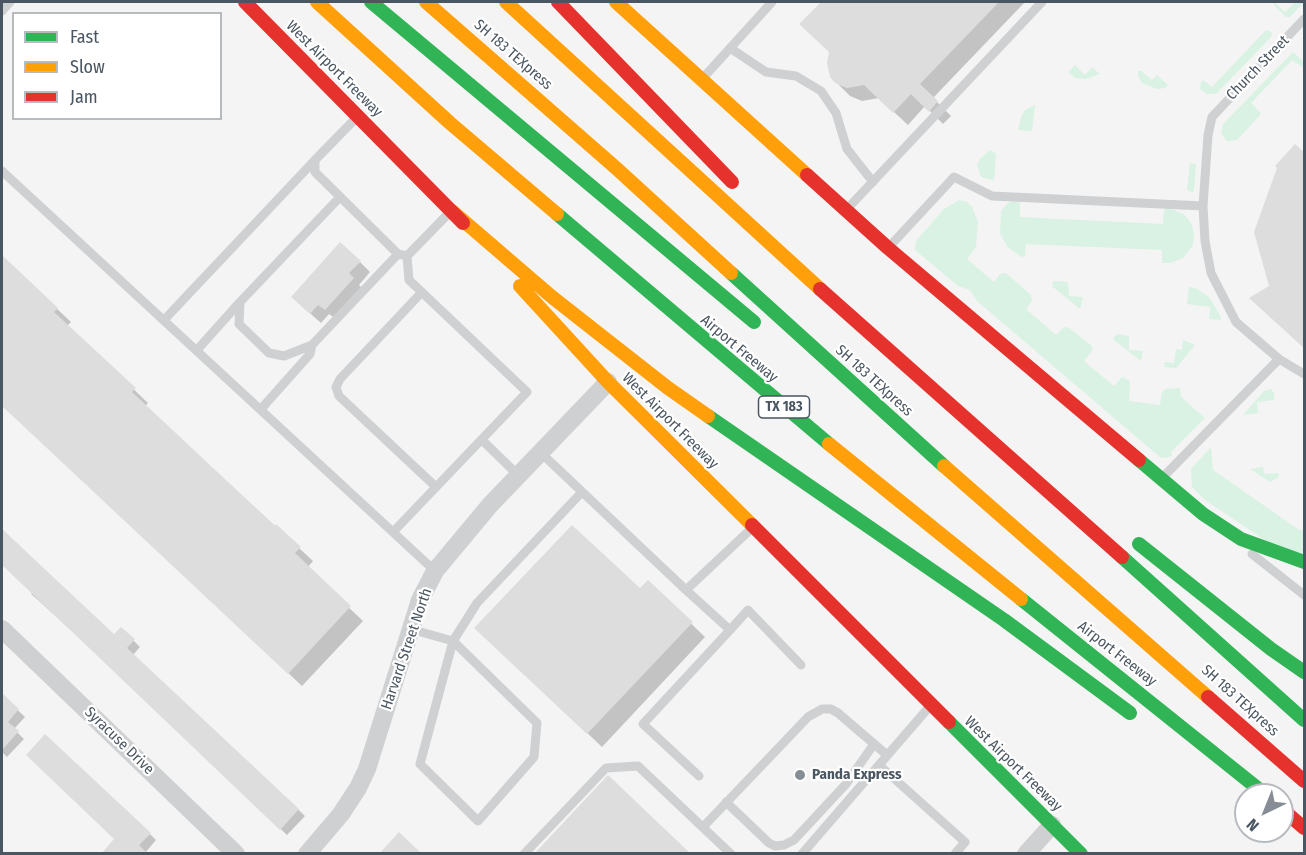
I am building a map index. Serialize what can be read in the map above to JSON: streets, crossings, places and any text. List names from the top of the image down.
{
  "streets": {
    "main road": [
      "SH 183 TEXpress",
      "West Airport Freeway",
      "Airport Freeway",
      "TX 183"
    ],
    "street": ["Harvard Street North", "Syracuse Drive"],
    "lane": ["Church Street"]
  },
  "crossings": [
    ["West Airport Freeway", "Harvard Street North"]
  ],
  "places": ["Panda Express"],
  "legend": ["Fast", "Slow", "Jam"],
  "north": "bottom left"
}
